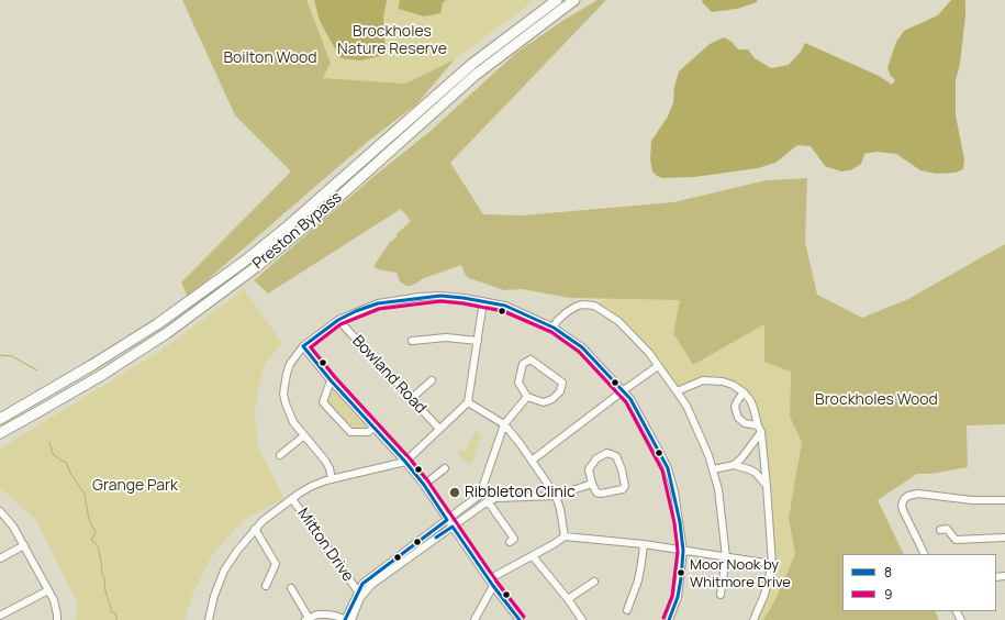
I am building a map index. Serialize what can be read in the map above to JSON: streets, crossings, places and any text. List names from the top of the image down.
{
  "streets": {
    "highway": ["Preston Bypass"],
    "street": ["Bowland Road", "Mitton Drive"]
  },
  "parks": [
    "Brockholes Nature Reserve",
    "Boilton Wood",
    "Brockholes Wood",
    "Grange Park"
  ],
  "places": ["Ribbleton Clinic", "Moor Nook by Whitmore Drive"],
  "lines": ["transit line 8", "transit line 9"],
  "legend": ["8", "9"]
}
